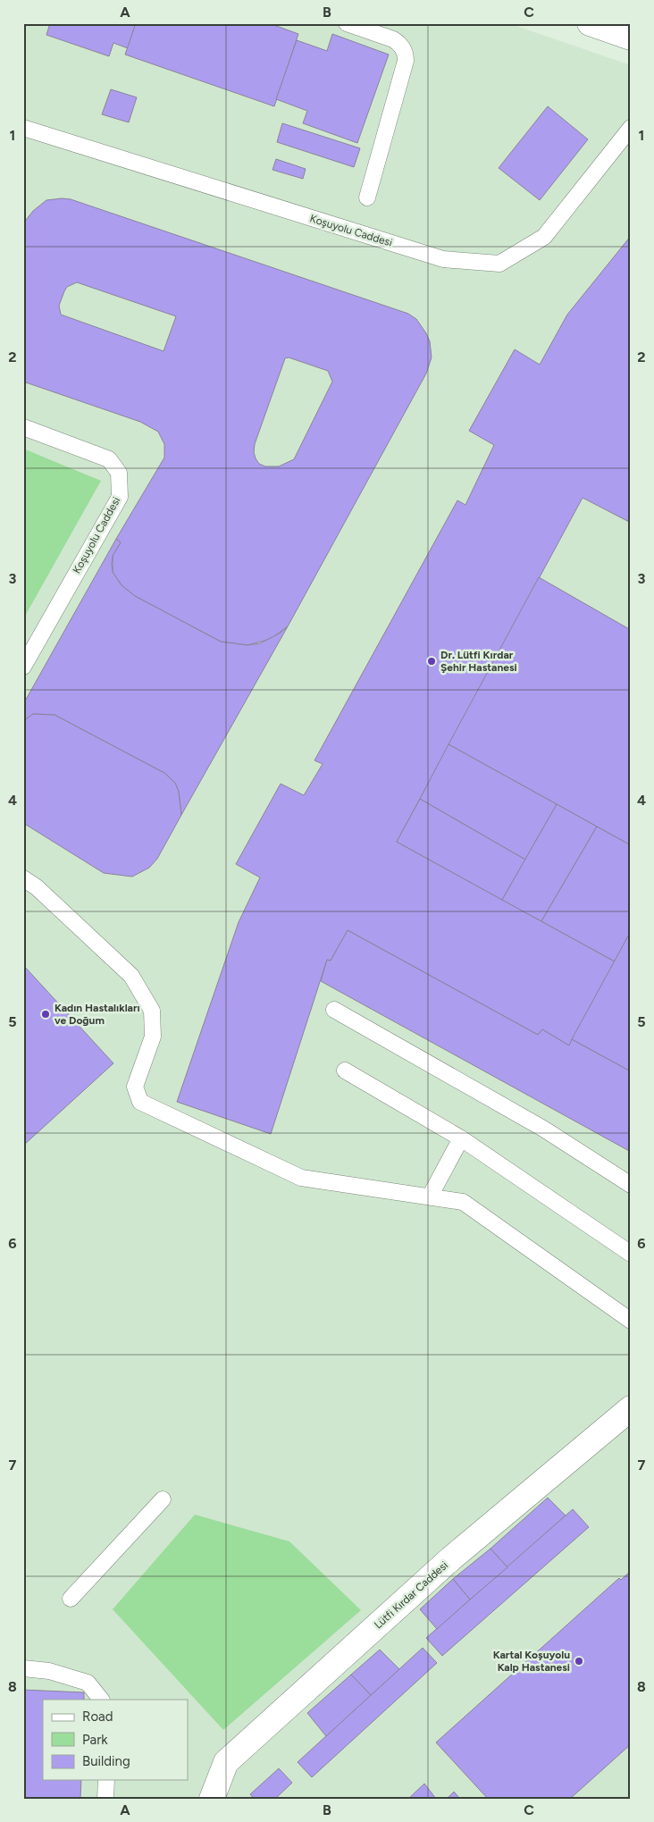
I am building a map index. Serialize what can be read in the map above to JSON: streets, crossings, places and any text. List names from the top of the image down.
{
  "streets": {
    "street": ["Lütfi Kırdar Caddesi"],
    "lane": ["Koşuyolu Caddesi"]
  },
  "places": ["Dr. Lütfi Kırdar Şehir Hastanesi", "Kadın Hastalıkları ve Doğum", "Kartal Koşuyolu Kalp Hastanesi"],
  "legend": ["Road", "Park", "Building"],
  "grid": {
    "columns": ["A", "B", "C"],
    "rows": [
      "1",
      "2",
      "3",
      "4",
      "5",
      "6",
      "7",
      "8"
    ]
  }
}
